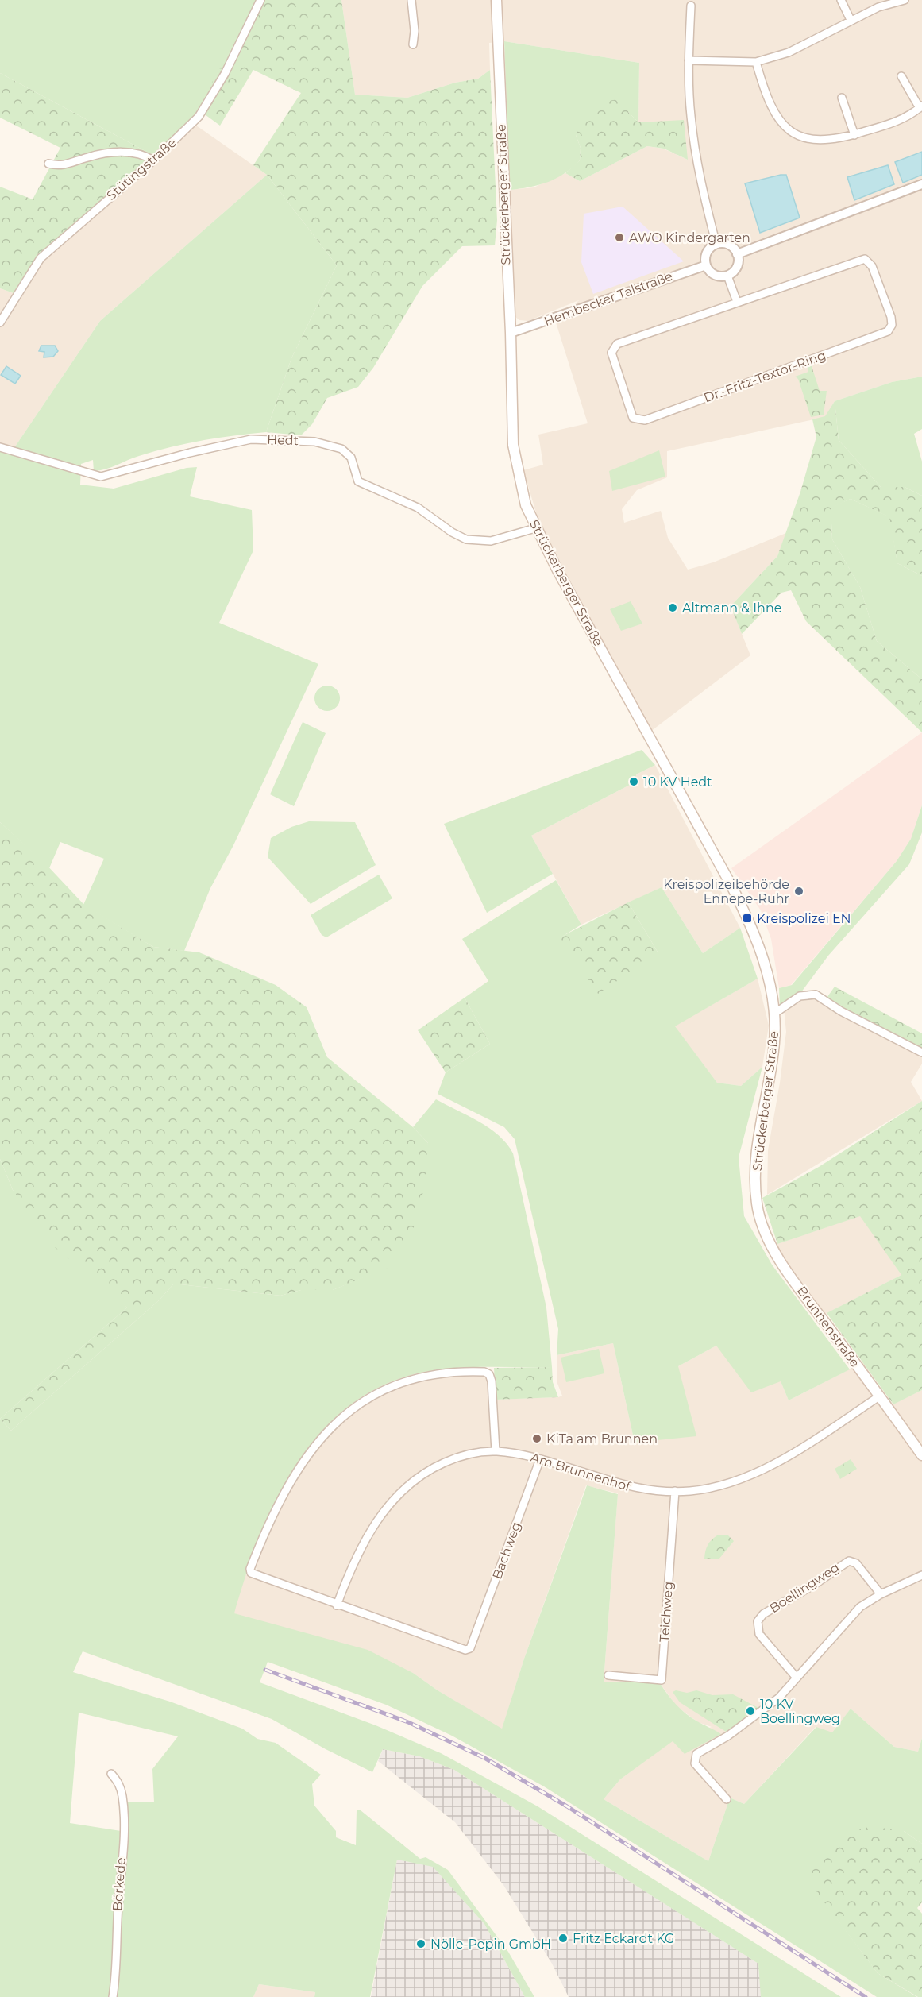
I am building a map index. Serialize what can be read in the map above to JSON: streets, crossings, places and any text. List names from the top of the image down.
{
  "streets": {
    "main road": ["Strückerberger Straße", "Brunnenstraße"],
    "street": [
      "Stütingstraße",
      "Hembecker Talstraße",
      "Dr.-Fritz-Textor-Ring",
      "Hedt",
      "Am Brunnenhof",
      "Bachweg",
      "Boellingweg",
      "Teichweg",
      "Börkede"
    ]
  },
  "crossings": [
    ["Strückerberger Straße", "Hembecker Talstraße"],
    ["Strückerberger Straße", "Hedt"],
    ["Strückerberger Straße", "Brunnenstraße"],
    ["Brunnenstraße", "Am Brunnenhof"],
    ["Am Brunnenhof", "Bachweg"],
    ["Am Brunnenhof", "Teichweg"]
  ],
  "places": {
    "other": [
      "AWO Kindergarten",
      "Altmann & Ihne",
      "10 KV Hedt",
      "Kreispolizeibehörde Ennepe-Ruhr",
      "KiTa am Brunnen",
      "10 KV Boellingweg",
      "Fritz Eckardt KG",
      "Nölle-Pepin GmbH"
    ],
    "transit": ["Kreispolizei EN"]
  }
}
